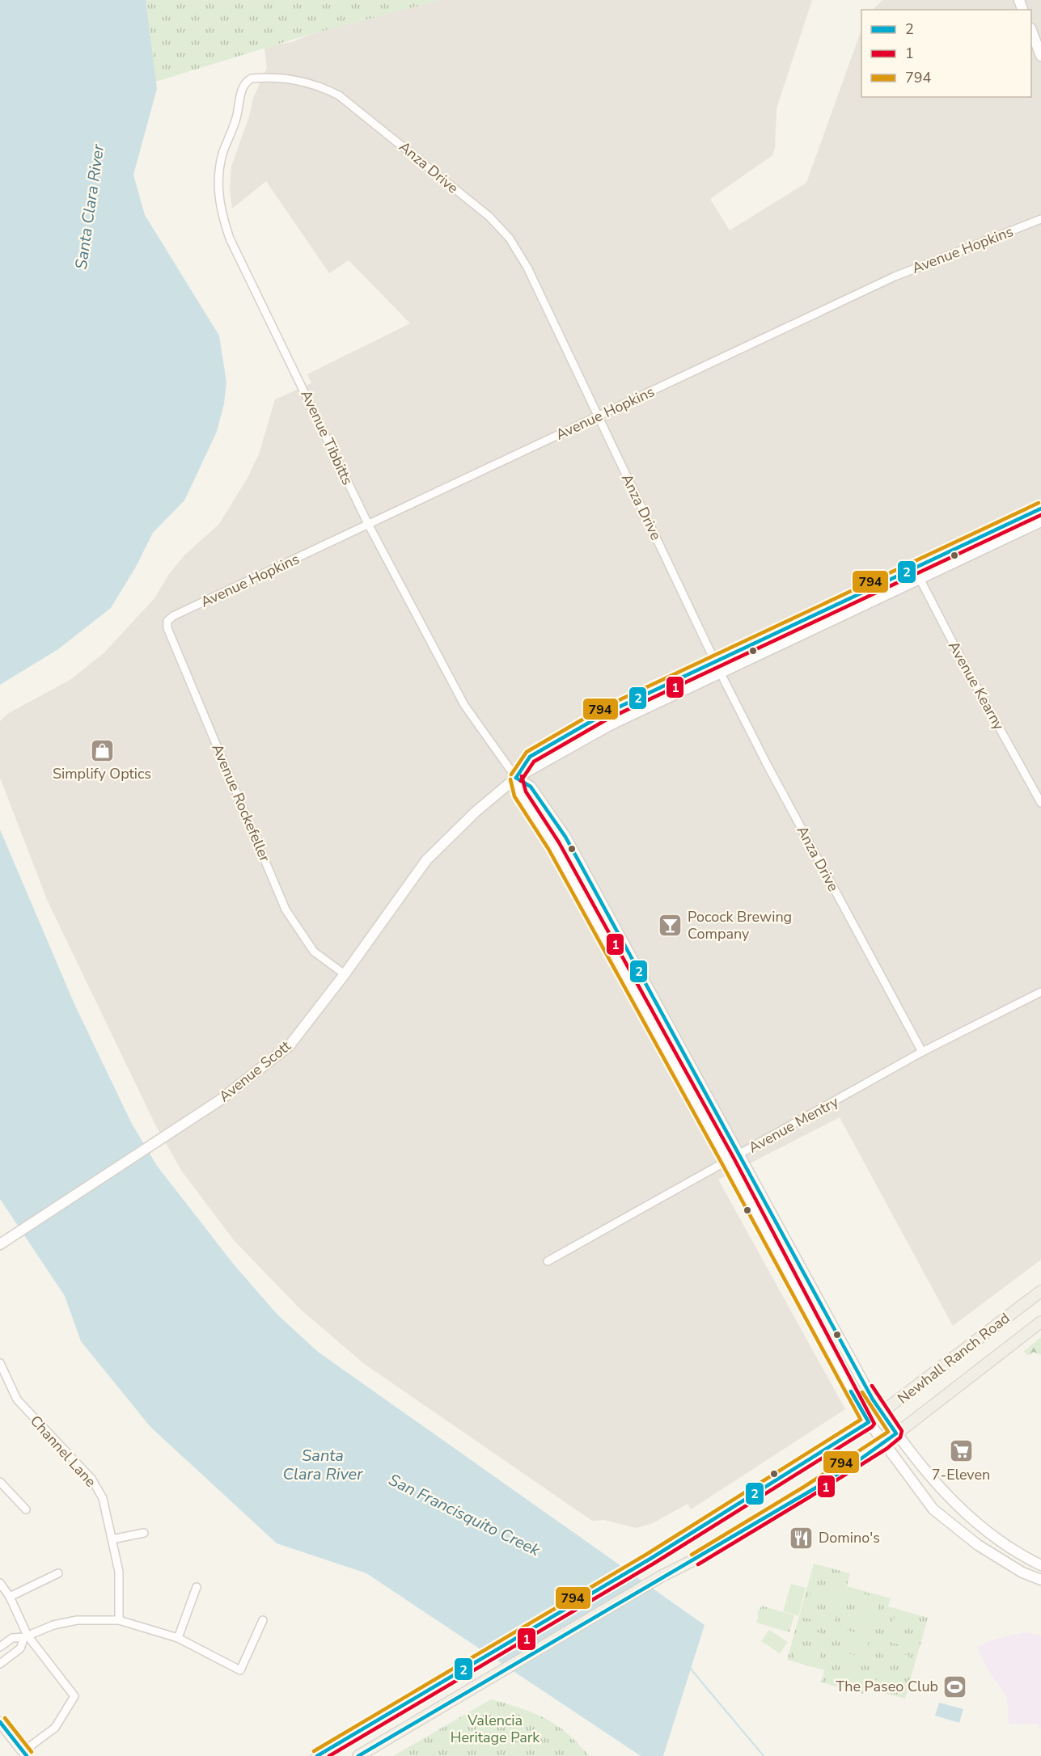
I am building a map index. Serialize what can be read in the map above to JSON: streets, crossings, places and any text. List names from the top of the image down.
{
  "streets": {
    "main road": ["Newhall Ranch Road"],
    "street": [
      "Anza Drive",
      "Avenue Hopkins",
      "Avenue Tibbitts",
      "Avenue Kearny",
      "Avenue Rockefeller",
      "Avenue Scott",
      "Avenue Mentry",
      "Channel Lane"
    ]
  },
  "crossings": [
    ["Anza Drive", "Avenue Hopkins"],
    ["Anza Drive", "Avenue Tibbitts"],
    ["Anza Drive", "Avenue Scott"],
    ["Anza Drive", "Avenue Mentry"],
    ["Avenue Hopkins", "Avenue Tibbitts"],
    ["Avenue Hopkins", "Avenue Rockefeller"],
    ["Avenue Tibbitts", "Avenue Scott"],
    ["Avenue Tibbitts", "Avenue Mentry"],
    ["Avenue Tibbitts", "Newhall Ranch Road"],
    ["Avenue Kearny", "Avenue Scott"],
    ["Avenue Rockefeller", "Avenue Scott"]
  ],
  "water": ["Santa Clara River", "San Francisquito Creek"],
  "parks": ["Valencia Heritage Park"],
  "places": {
    "shop": ["Simplify Optics"],
    "bar": ["Pocock Brewing Company"],
    "supermarket": ["7-Eleven"],
    "restaurant": ["Domino's"],
    "sports": ["The Paseo Club"]
  },
  "lines": ["transit line 794", "transit line 2", "transit line 1"],
  "legend": ["2", "1", "794"]
}
